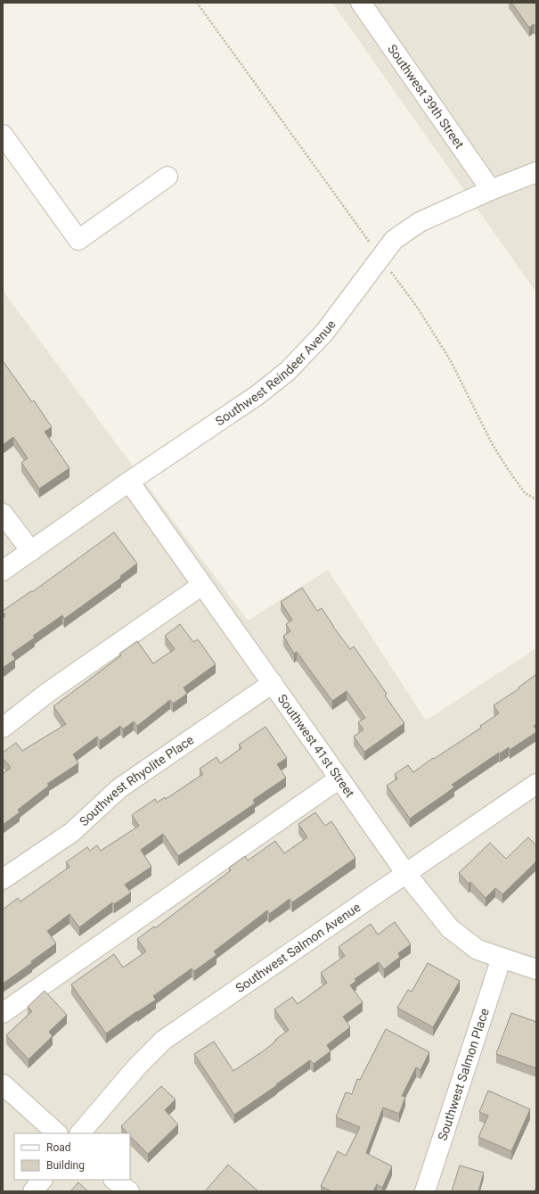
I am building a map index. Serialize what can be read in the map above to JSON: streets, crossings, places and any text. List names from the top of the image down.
{
  "streets": {
    "street": [
      "Southwest 39th Street",
      "Southwest Reindeer Avenue",
      "Southwest 41st Street",
      "Southwest Rhyolite Place",
      "Southwest Salmon Avenue",
      "Southwest Salmon Place"
    ]
  },
  "crossings": [
    ["Southwest 39th Street", "Southwest Reindeer Avenue"],
    ["Southwest Reindeer Avenue", "Southwest 41st Street"],
    ["Southwest 41st Street", "Southwest Rhyolite Place"],
    ["Southwest 41st Street", "Southwest Salmon Avenue"],
    ["Southwest 41st Street", "Southwest Salmon Place"]
  ],
  "legend": ["Road", "Building"]
}
